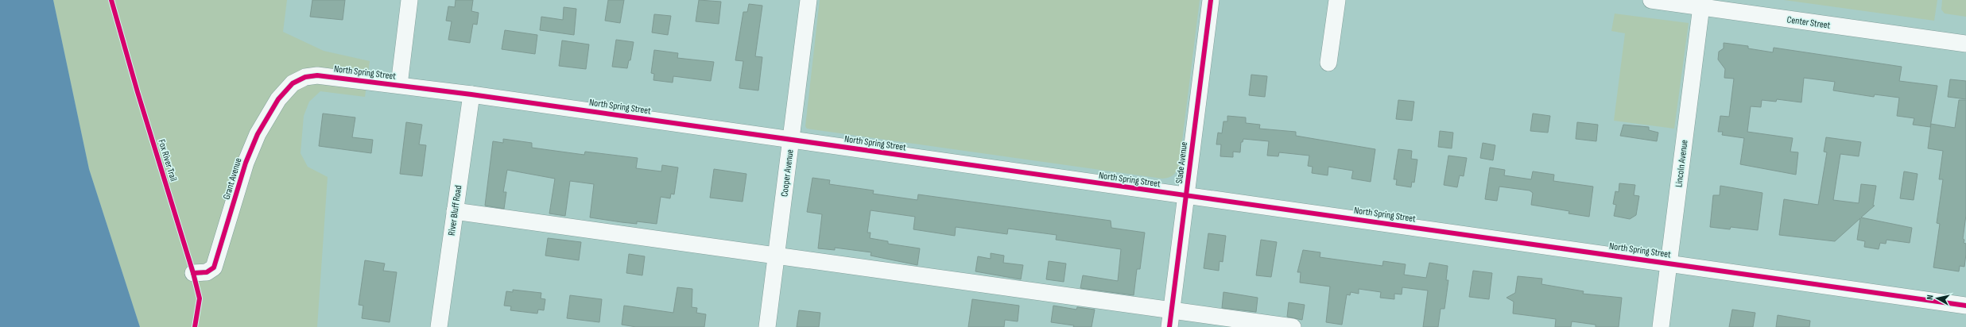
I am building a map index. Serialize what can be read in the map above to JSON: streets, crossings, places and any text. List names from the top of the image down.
{
  "streets": {
    "street": [
      "Center Street",
      "North Spring Street",
      "Slade Avenue",
      "Lincoln Avenue",
      "Cooper Avenue",
      "Grant Avenue",
      "River Bluff Road"
    ],
    "cycle path": ["Fox River Trail"]
  },
  "crossings": [
    ["Center Street", "Lincoln Avenue"],
    ["North Spring Street", "Slade Avenue"],
    ["North Spring Street", "Lincoln Avenue"],
    ["North Spring Street", "Cooper Avenue"],
    ["North Spring Street", "Grant Avenue"],
    ["North Spring Street", "River Bluff Road"]
  ],
  "north": "left"
}
